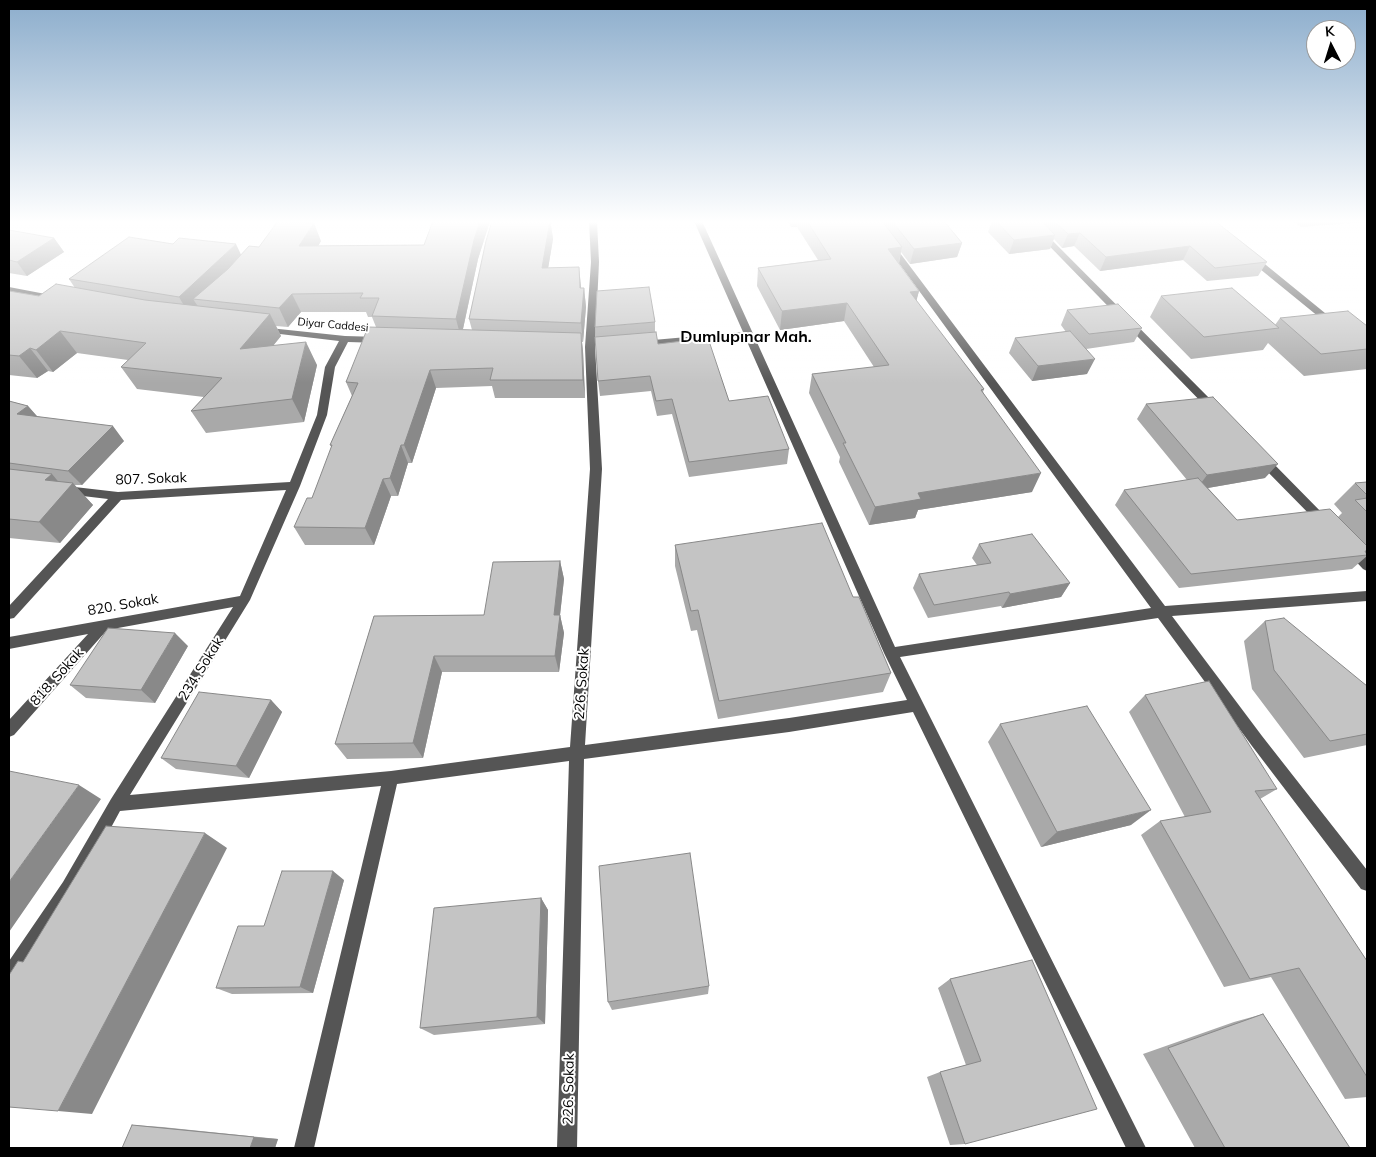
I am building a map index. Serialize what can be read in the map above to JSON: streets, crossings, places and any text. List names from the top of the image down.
{
  "streets": {
    "street": [
      "Diyar Caddesi",
      "807. Sokak",
      "820. Sokak",
      "234. Sokak",
      "818. Sokak",
      "226. Sokak"
    ]
  },
  "crossings": [
    ["Diyar Caddesi", "234. Sokak"],
    ["807. Sokak", "234. Sokak"],
    ["820. Sokak", "234. Sokak"],
    ["820. Sokak", "818. Sokak"]
  ],
  "districts": ["Dumlupınar Mah."],
  "north": "top"
}
